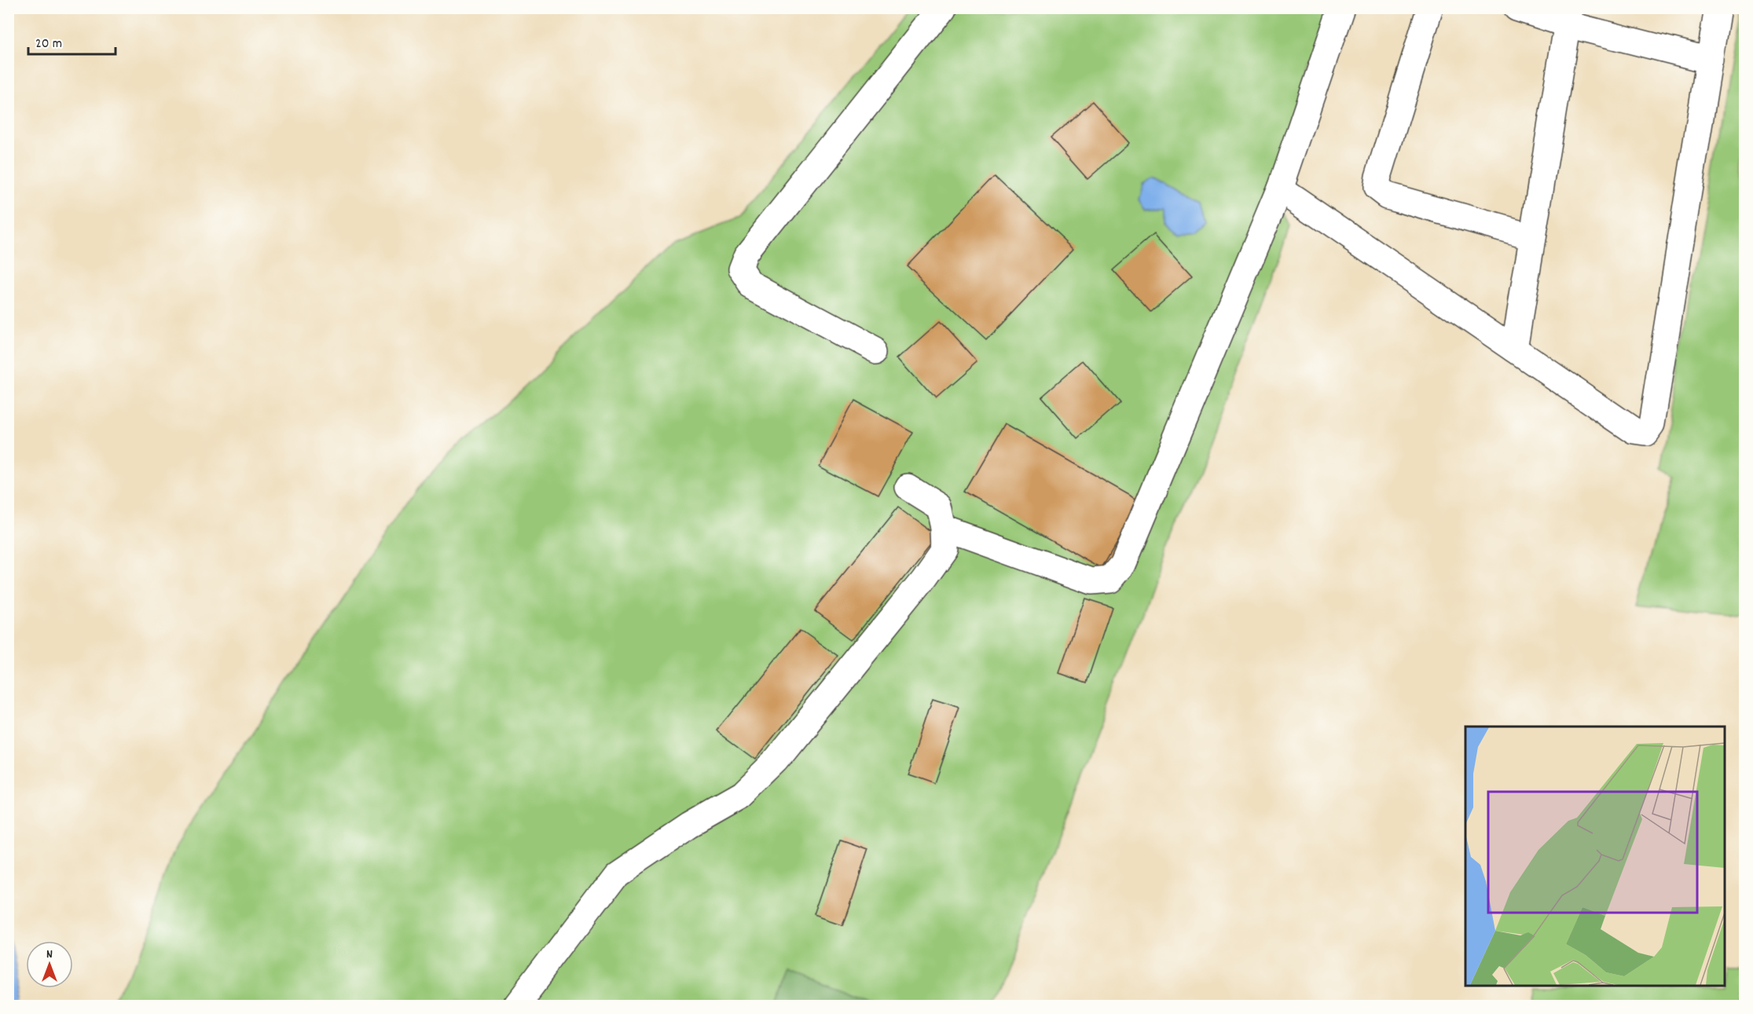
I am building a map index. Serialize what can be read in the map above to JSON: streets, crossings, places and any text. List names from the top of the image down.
{
  "scale_bar": "20 m",
  "north": "top"
}
